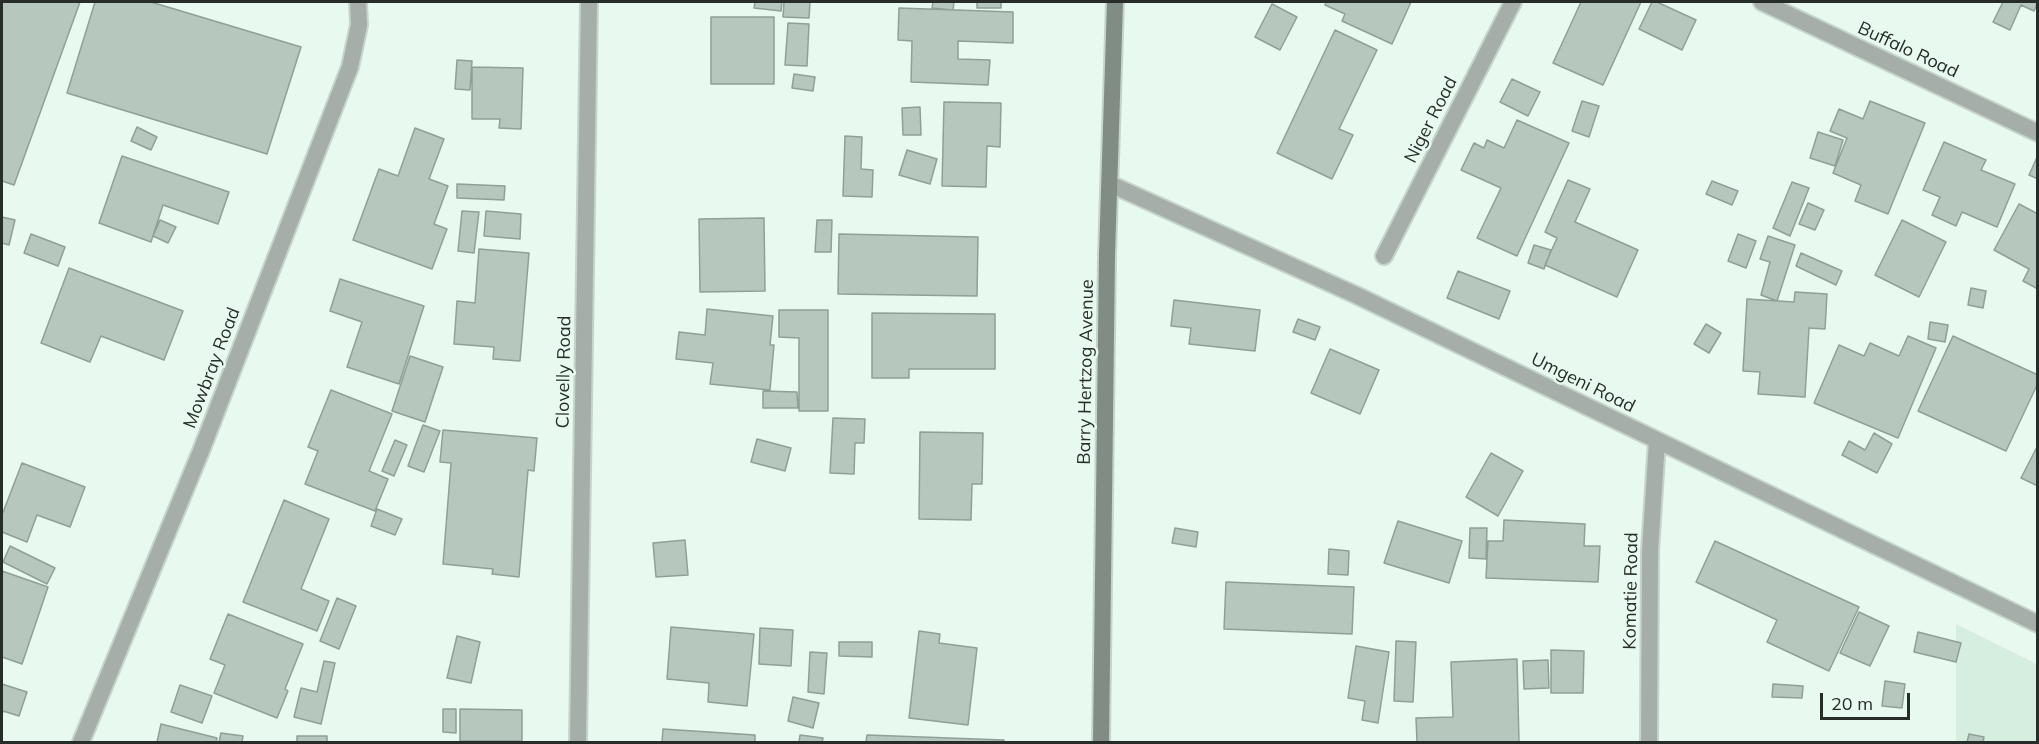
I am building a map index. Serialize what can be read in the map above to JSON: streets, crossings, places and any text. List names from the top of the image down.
{
  "streets": {
    "main road": ["Barry Hertzog Avenue"],
    "street": [
      "Buffalo Road",
      "Niger Road",
      "Mowbray Road",
      "Clovelly Road",
      "Umgeni Road",
      "Komatie Road"
    ]
  },
  "crossings": [
    ["Barry Hertzog Avenue", "Umgeni Road"],
    ["Umgeni Road", "Komatie Road"]
  ],
  "scale_bar": "20 m"
}
